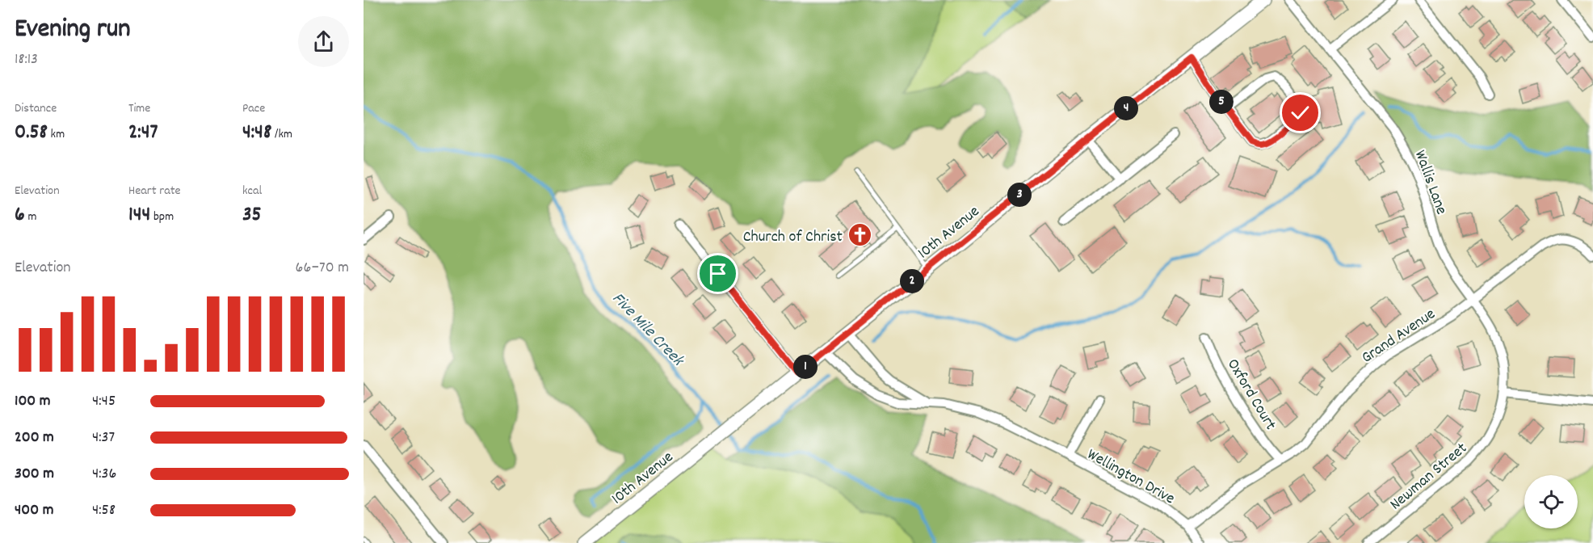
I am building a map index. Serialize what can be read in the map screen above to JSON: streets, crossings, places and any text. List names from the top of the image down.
{
  "streets": {
    "street": [
      "Wallis Lane",
      "10th Avenue",
      "Grand Avenue",
      "Oxford Court",
      "Wellington Drive",
      "Newman Street"
    ]
  },
  "crossings": [
    ["Wallis Lane", "Grand Avenue"],
    ["Wallis Lane", "Newman Street"],
    ["10th Avenue", "Wellington Drive"],
    ["Grand Avenue", "Oxford Court"],
    ["Grand Avenue", "Wellington Drive"]
  ],
  "water": ["Five Mile Creek"],
  "places": {
    "church": ["Church of Christ"]
  },
  "page": {
    "heading": ["Evening run", "18:13"],
    "stats": [
      ["Distance", "0.58 km"],
      ["Time", "2:47"],
      ["Pace", "4:48 /km"],
      ["Elevation", "6 m"],
      ["Heart rate", "144 bpm"],
      ["kcal", "35"]
    ],
    "pins": [
      "5",
      "4",
      "3",
      "2",
      "1"
    ],
    "chart": ["Elevation", "66–70 m"],
    "list": [
      {
        "name": "100 m",
        "note": "4:45"
      },
      {
        "name": "200 m",
        "note": "4:37"
      },
      {
        "name": "300 m",
        "note": "4:36"
      },
      {
        "name": "400 m",
        "note": "4:58"
      }
    ]
  }
}
